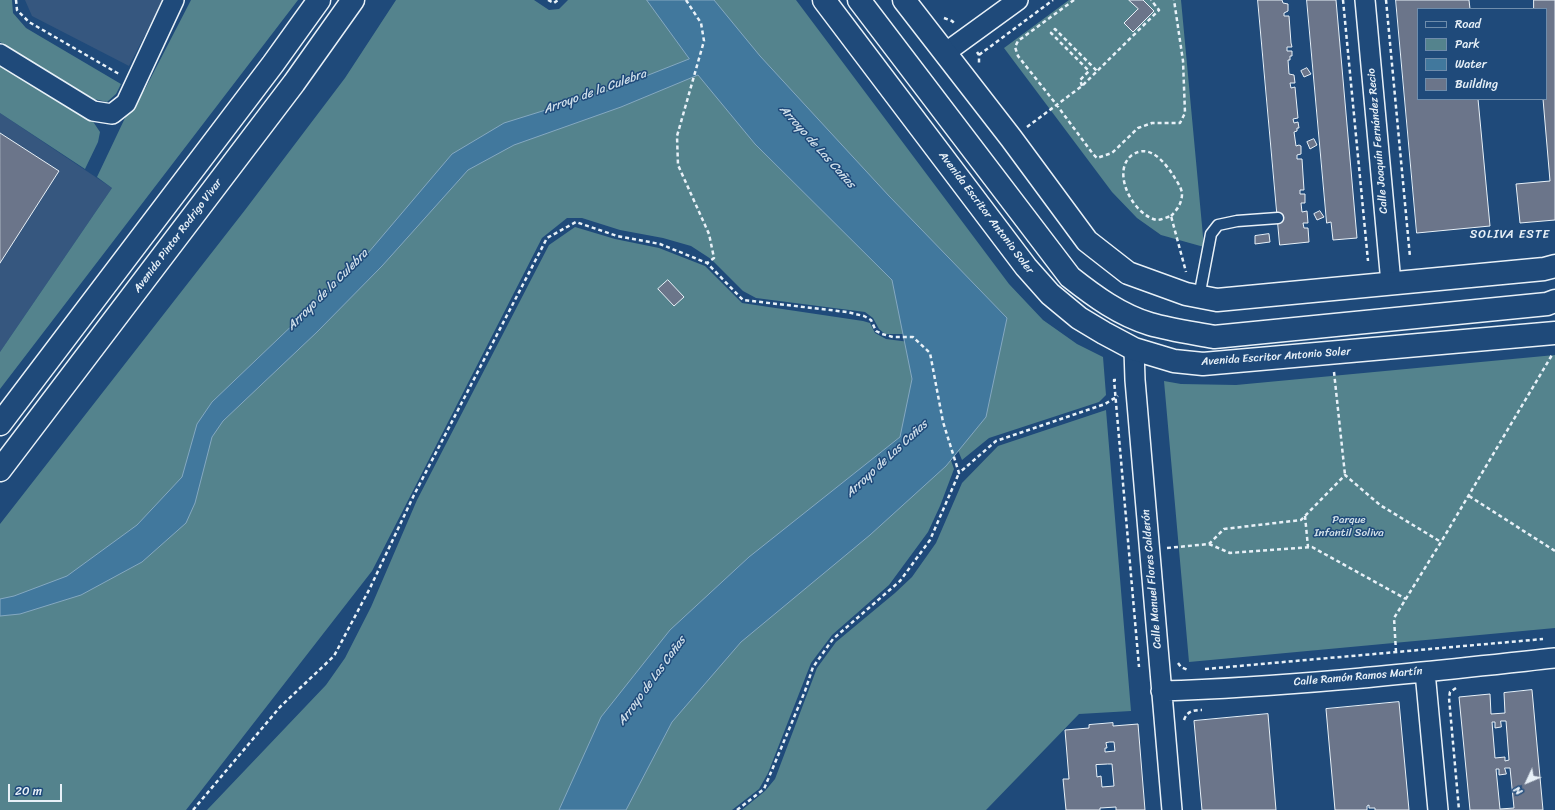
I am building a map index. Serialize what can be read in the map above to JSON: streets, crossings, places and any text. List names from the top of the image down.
{
  "streets": {
    "street": [
      "Calle Joaquín Fernández Recio",
      "Avenida Escritor Antonio Soler",
      "Avenida Pintor Rodrigo Vivar",
      "Calle Manuel Flores Calderón",
      "Calle Ramón Ramos Martín"
    ]
  },
  "crossings": [
    ["Avenida Escritor Antonio Soler", "Calle Manuel Flores Calderón"],
    ["Calle Manuel Flores Calderón", "Calle Ramón Ramos Martín"]
  ],
  "districts": ["SOLIVA ESTE"],
  "water": ["Arroyo de la Culebra", "Arroyo de Las Cañas"],
  "parks": ["Parque Infantil Soliva"],
  "legend": [
    "Road",
    "Park",
    "Water",
    "Building"
  ],
  "scale_bar": "20 m",
  "north": "bottom left"
}
